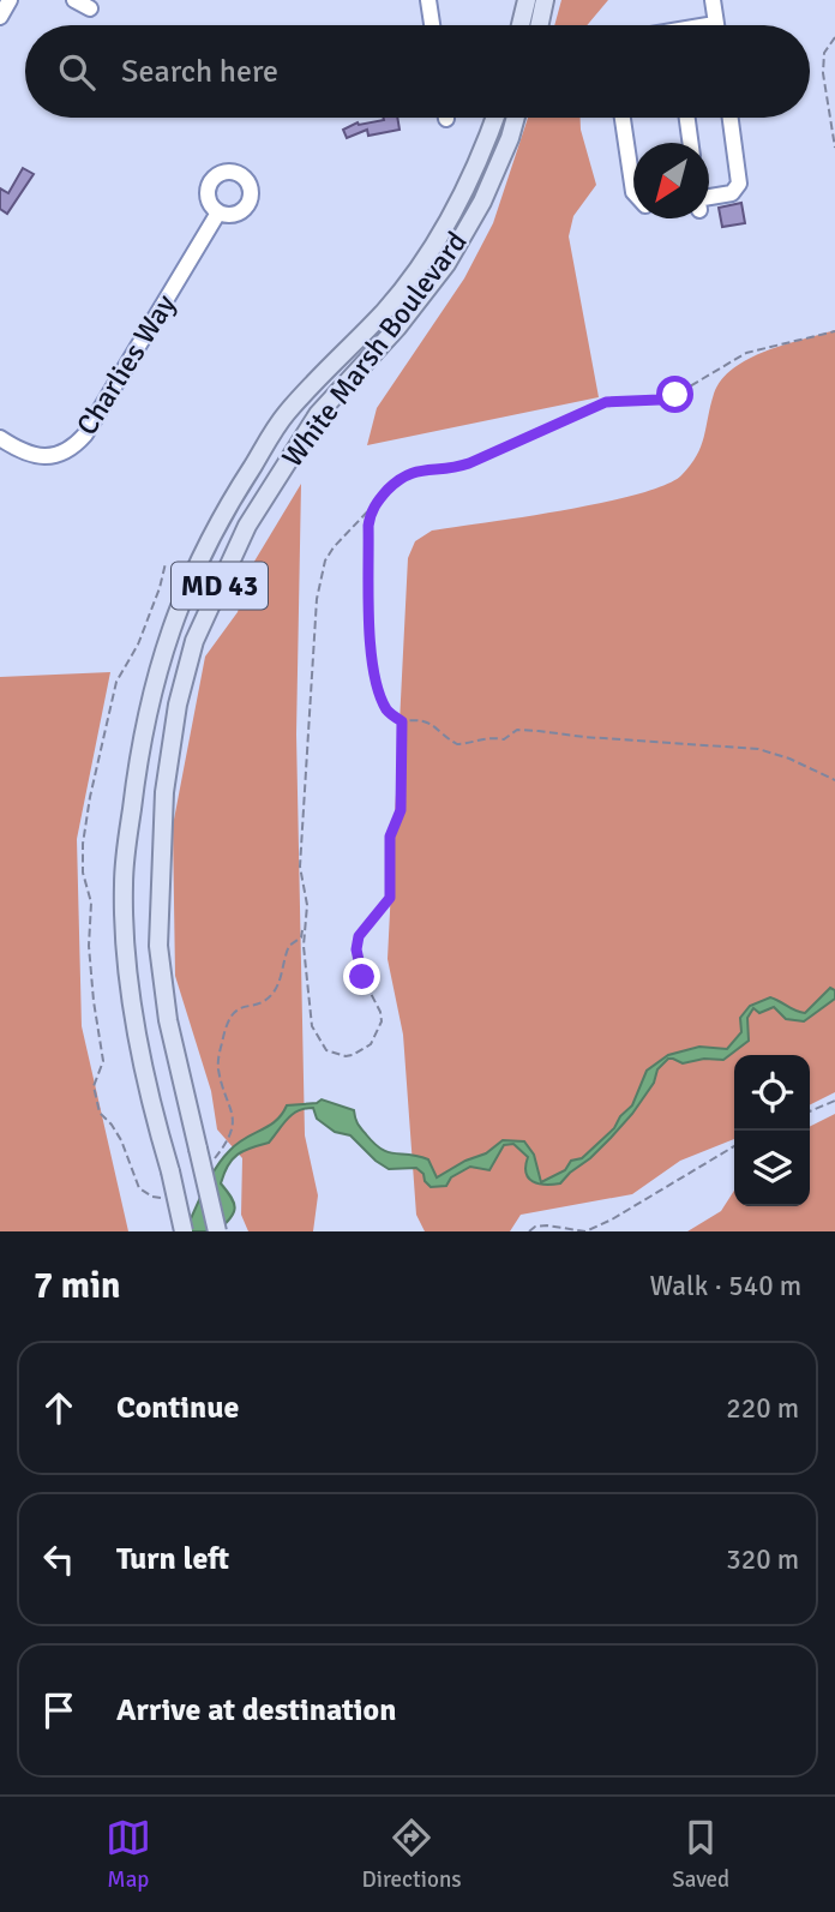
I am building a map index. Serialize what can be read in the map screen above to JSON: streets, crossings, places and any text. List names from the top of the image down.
{
  "streets": {
    "main road": ["White Marsh Boulevard", "MD 43"],
    "street": ["Charlies Way"]
  },
  "north": "bottom left",
  "page": {
    "search": "Search here",
    "heading": ["7 min", "Walk · 540 m"],
    "list": [
      ["Continue", "220 m"],
      ["Turn left", "320 m"],
      "Arrive at destination"
    ],
    "nav": ["Map", "Directions", "Saved"]
  }
}
